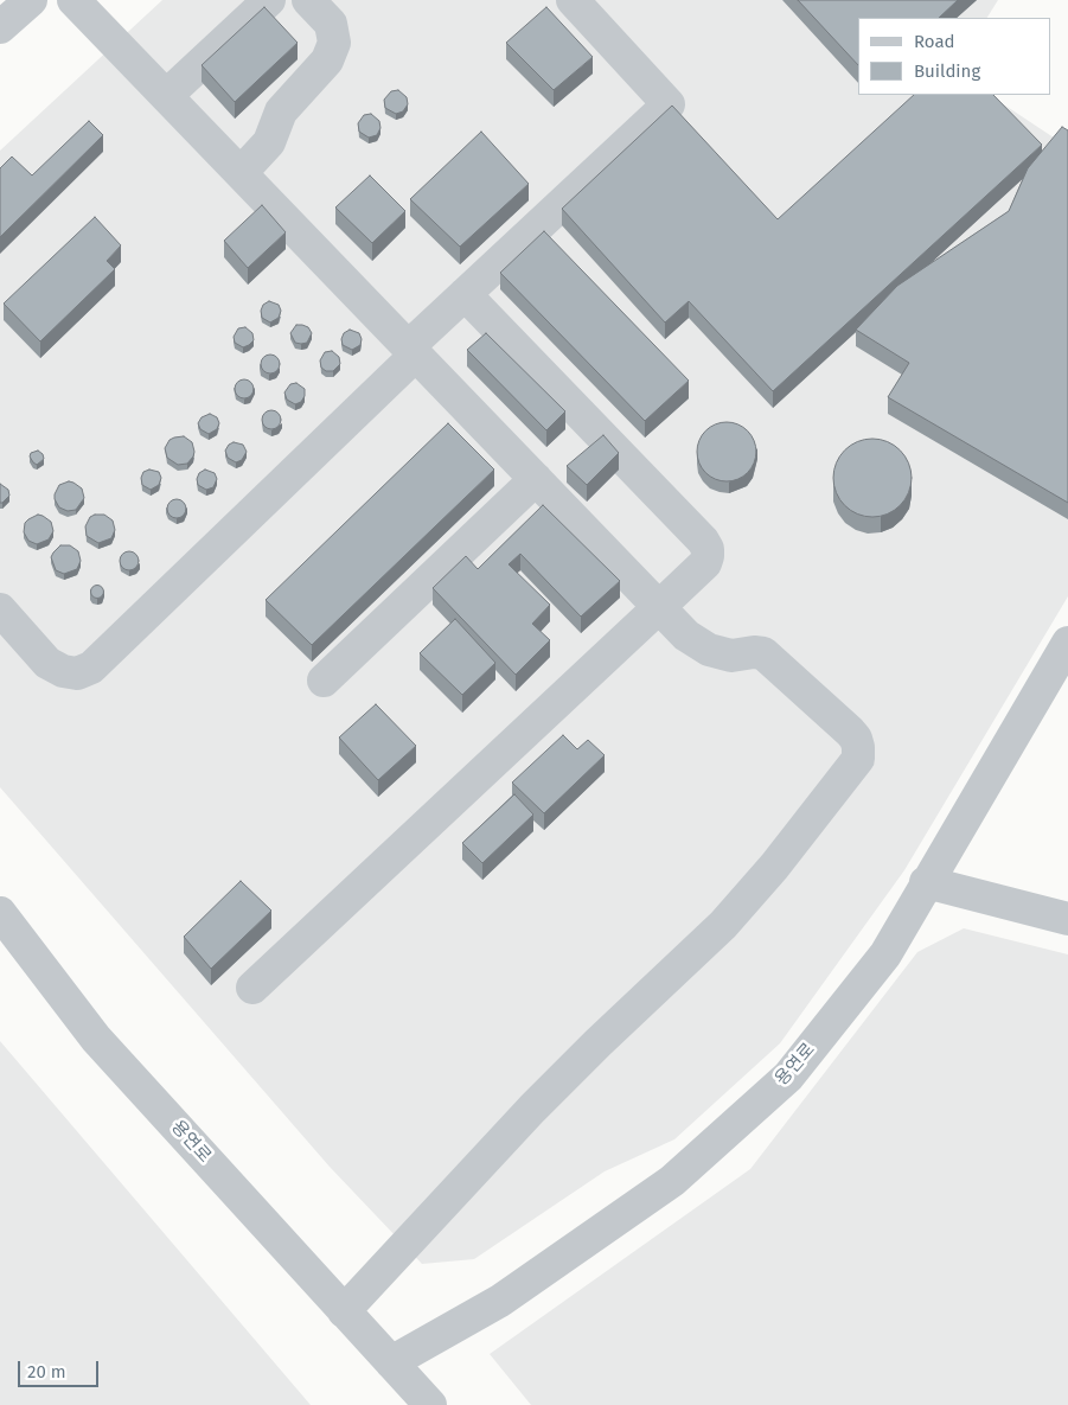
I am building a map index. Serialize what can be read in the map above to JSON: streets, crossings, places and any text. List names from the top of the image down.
{
  "streets": {
    "street": ["용연로"]
  },
  "legend": ["Road", "Building"],
  "scale_bar": "20 m"
}
